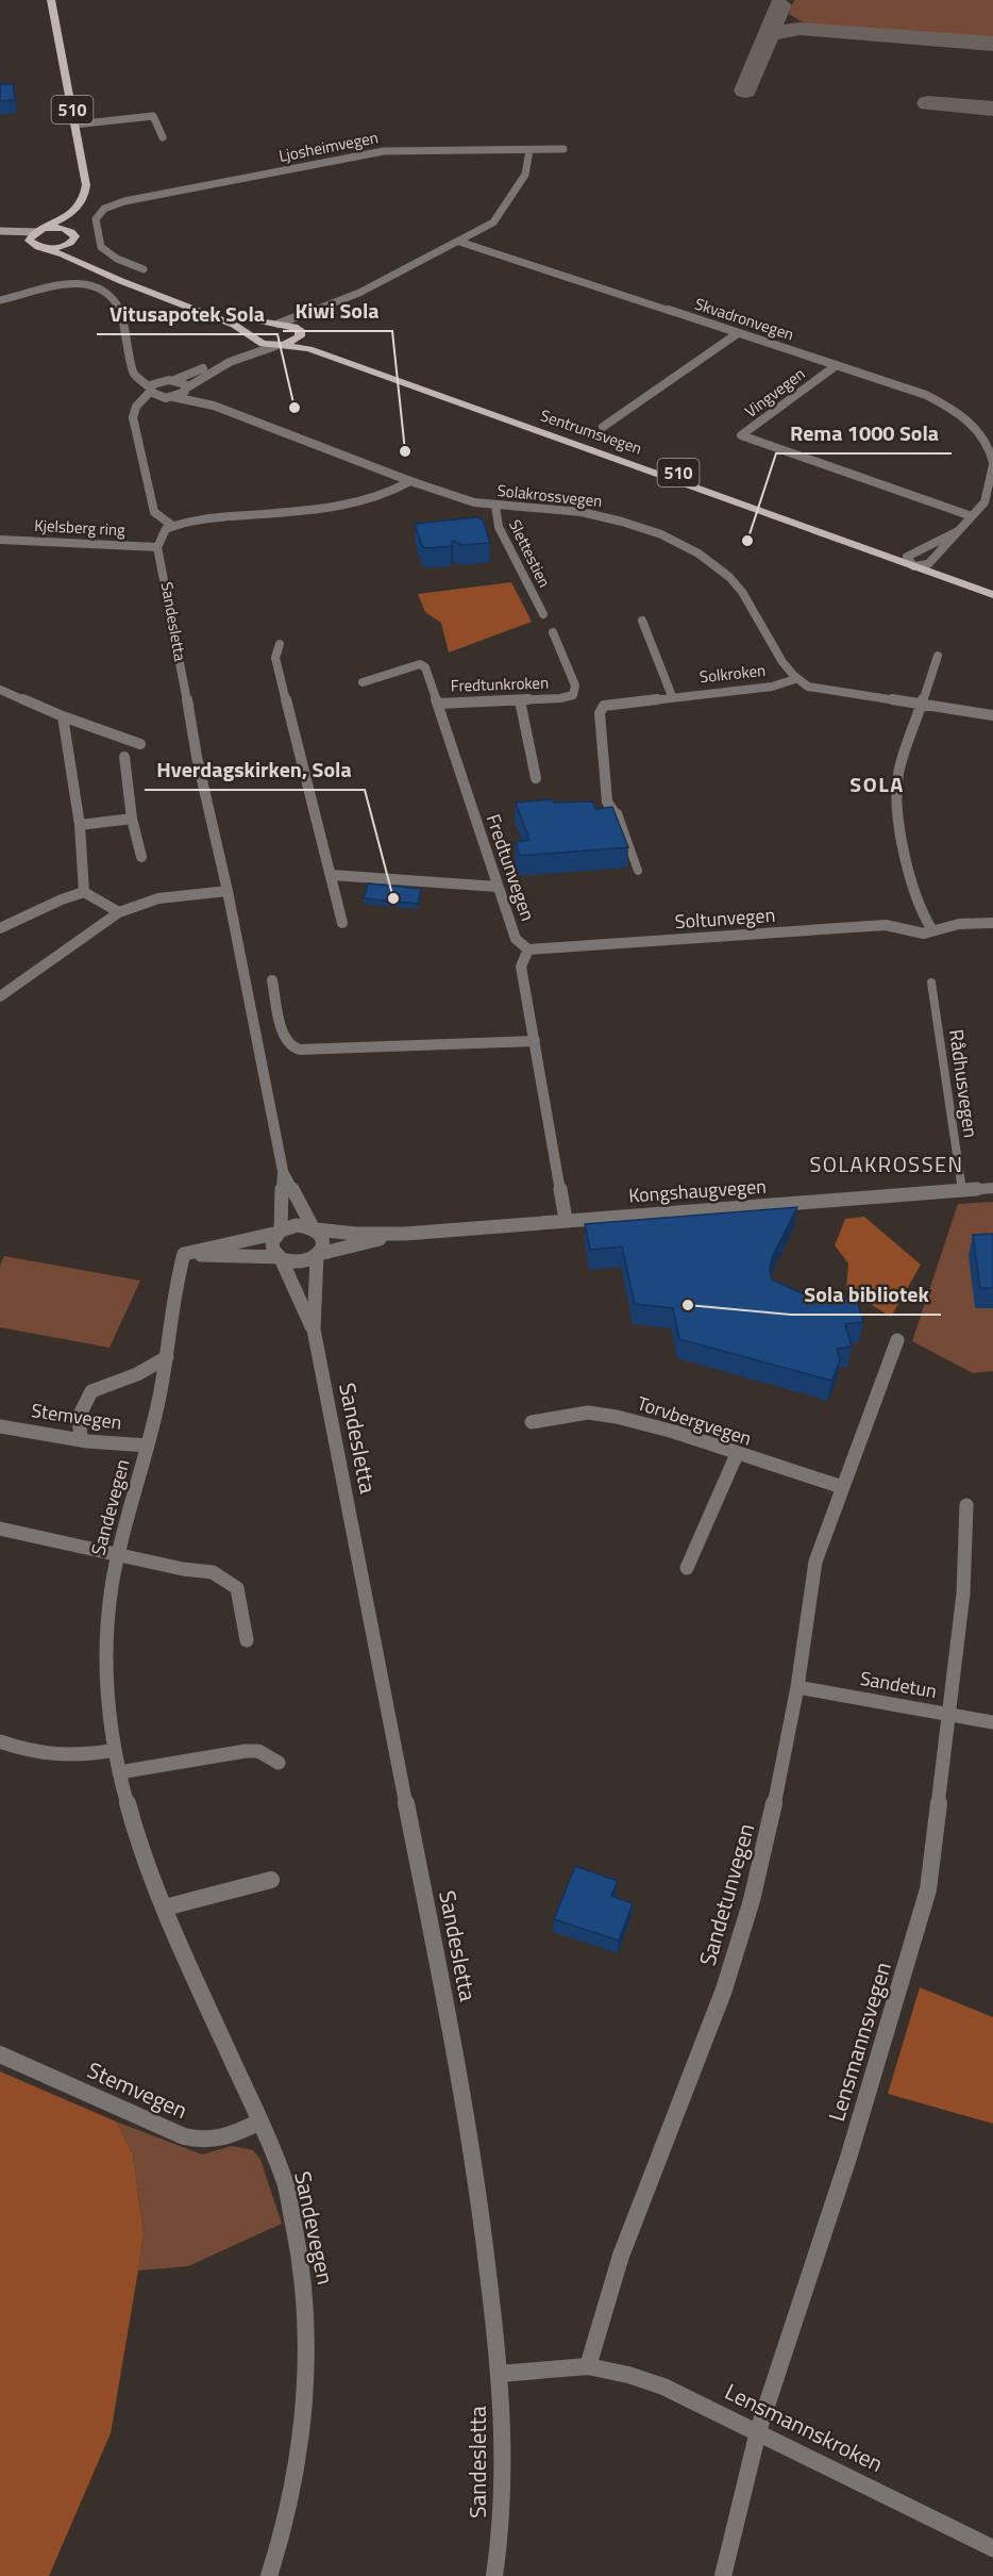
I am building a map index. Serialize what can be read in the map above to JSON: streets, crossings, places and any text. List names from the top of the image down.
{
  "streets": {
    "main road": ["510", "Sentrumsvegen"],
    "street": [
      "Ljosheimvegen",
      "Skvadronvegen",
      "Vingvegen",
      "Solakrossvegen",
      "Kjelsberg ring",
      "Slettestien",
      "Sandesletta",
      "Solkroken",
      "Fredtunkroken",
      "Fredtunvegen",
      "Soltunvegen",
      "Rådhusvegen",
      "Kongshaugvegen",
      "Stemvegen",
      "Torvbergvegen",
      "Sandevegen",
      "Sandetun",
      "Sandetunvegen",
      "Lensmannsvegen",
      "Lensmannskroken"
    ]
  },
  "crossings": [
    ["510", "Sentrumsvegen"],
    ["Skvadronvegen", "Vingvegen"],
    ["Skvadronvegen", "Sentrumsvegen"],
    ["Solakrossvegen", "Slettestien"],
    ["Solakrossvegen", "Solkroken"],
    ["Kjelsberg ring", "Sandesletta"],
    ["Sandesletta", "Kongshaugvegen"],
    ["Fredtunkroken", "Fredtunvegen"],
    ["Fredtunvegen", "Soltunvegen"],
    ["Fredtunvegen", "Kongshaugvegen"],
    ["Rådhusvegen", "Kongshaugvegen"],
    ["Stemvegen", "Sandevegen"],
    ["Torvbergvegen", "Sandetunvegen"],
    ["Sandetun", "Sandetunvegen"],
    ["Sandetun", "Lensmannsvegen"],
    ["Sandetunvegen", "Lensmannskroken"],
    ["Lensmannsvegen", "Lensmannskroken"]
  ],
  "districts": ["SOLA", "SOLAKROSSEN"],
  "places": [
    "Vitusapotek Sola",
    "Kiwi Sola",
    "Rema 1000 Sola",
    "Hverdagskirken, Sola",
    "Sola bibliotek"
  ]
}
